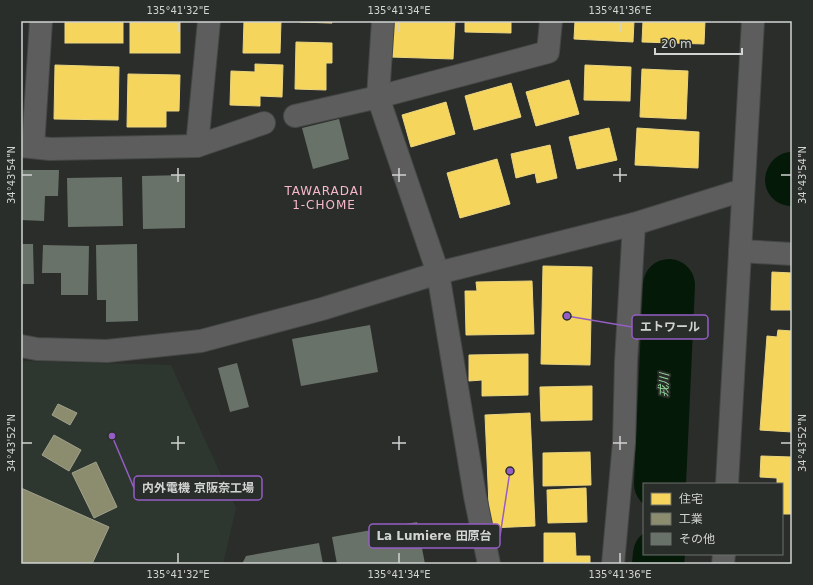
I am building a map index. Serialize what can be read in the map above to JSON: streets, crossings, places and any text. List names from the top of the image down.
{
  "districts": ["TAWARADAI 1-CHOME"],
  "water": ["戎川"],
  "places": ["エトワール", "内外電機 京阪奈工場", "La Lumiere 田原台"],
  "legend": ["住宅", "工業", "その他"],
  "scale_bar": "20 m",
  "coordinates": [
    "135°41'32\"E",
    "135°41'34\"E",
    "135°41'36\"E",
    "34°43'54\"N",
    "34°43'52\"N"
  ]
}
